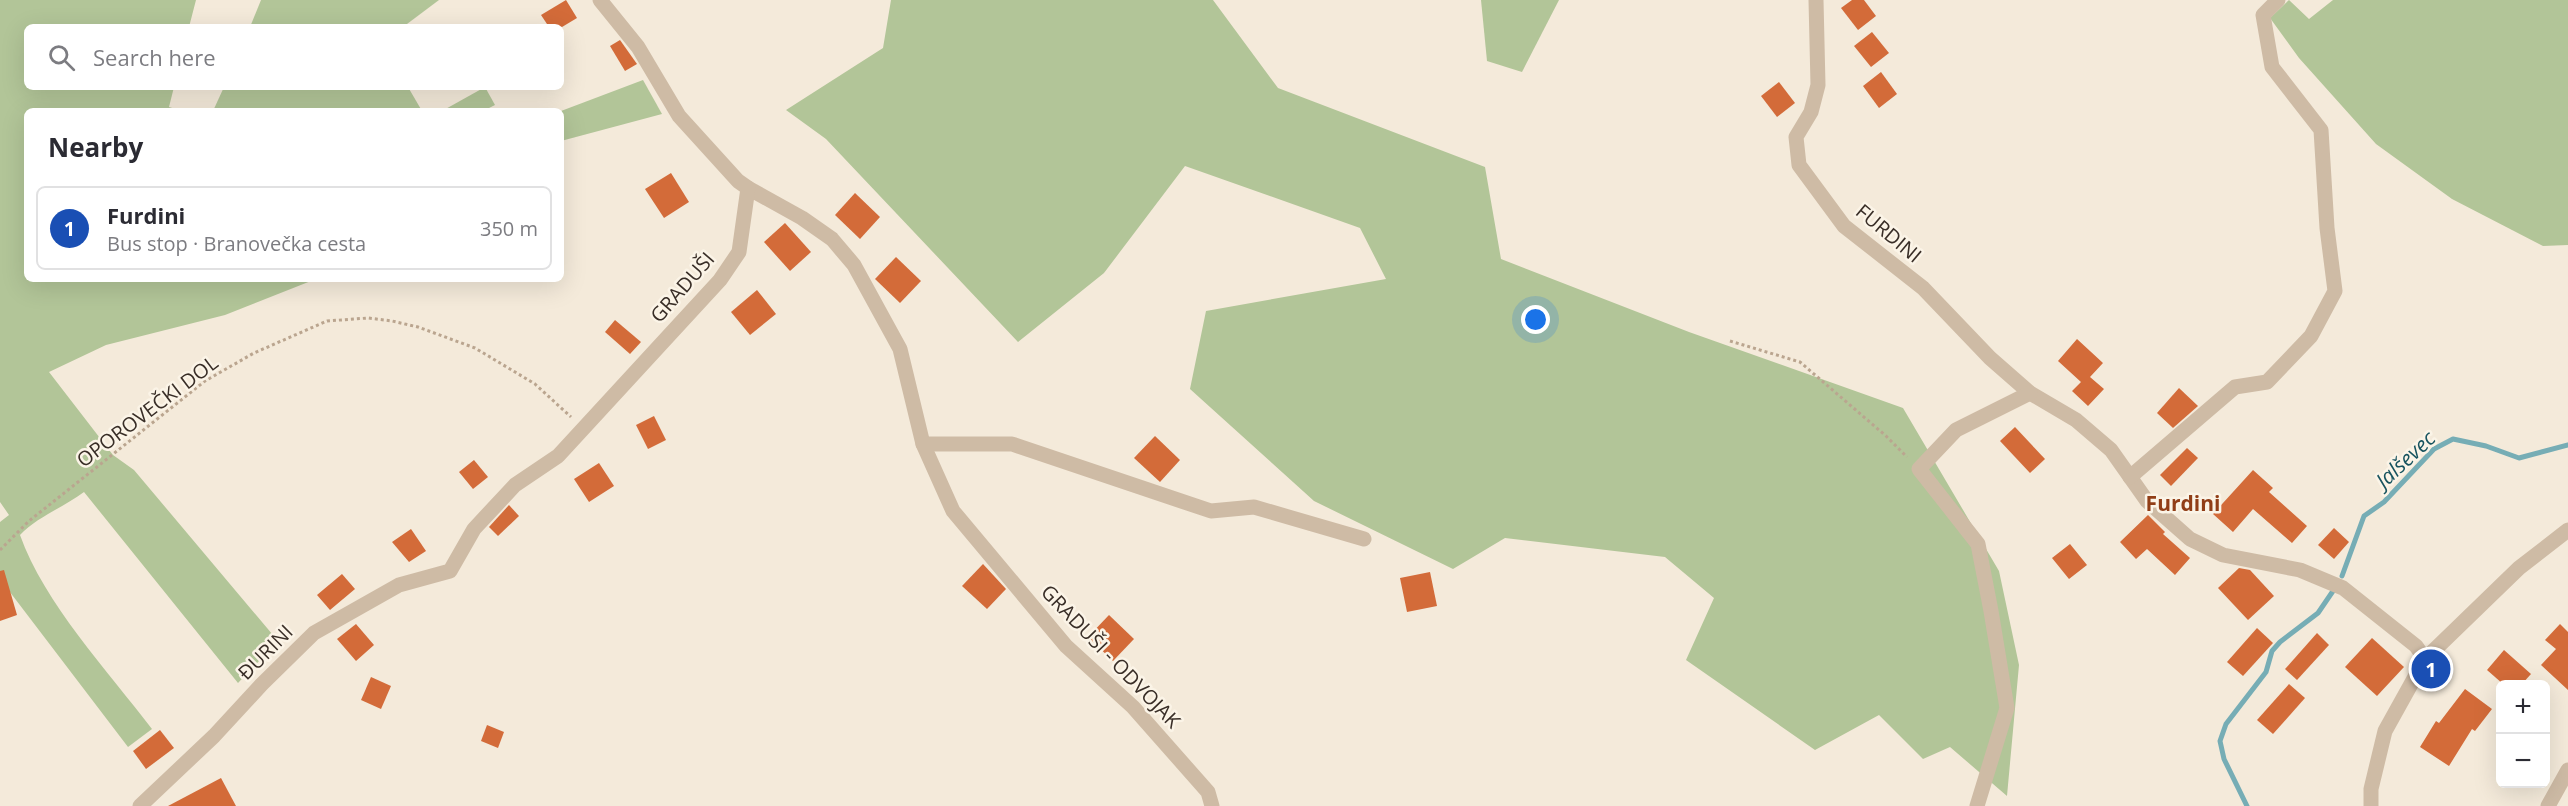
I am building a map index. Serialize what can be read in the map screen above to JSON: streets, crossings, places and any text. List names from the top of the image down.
{
  "streets": {
    "street": [
      "FURDINI",
      "GRADUŠI",
      "ĐURINI",
      "GRADUŠI - ODVOJAK"
    ],
    "path": ["OPOROVEČKI DOL"]
  },
  "crossings": [
    ["GRADUŠI", "OPOROVEČKI DOL"],
    ["GRADUŠI", "ĐURINI"],
    ["GRADUŠI", "GRADUŠI - ODVOJAK"]
  ],
  "districts": ["Furdini"],
  "water": ["Jalševec"],
  "page": {
    "search": "Search here",
    "heading": "Nearby",
    "list": [
      {
        "mark": "1",
        "name": "Furdini",
        "note": "Bus stop · Branovečka cesta",
        "value": "350 m"
      }
    ],
    "pins": "1",
    "map_buttons": ["+", "−"]
  }
}
